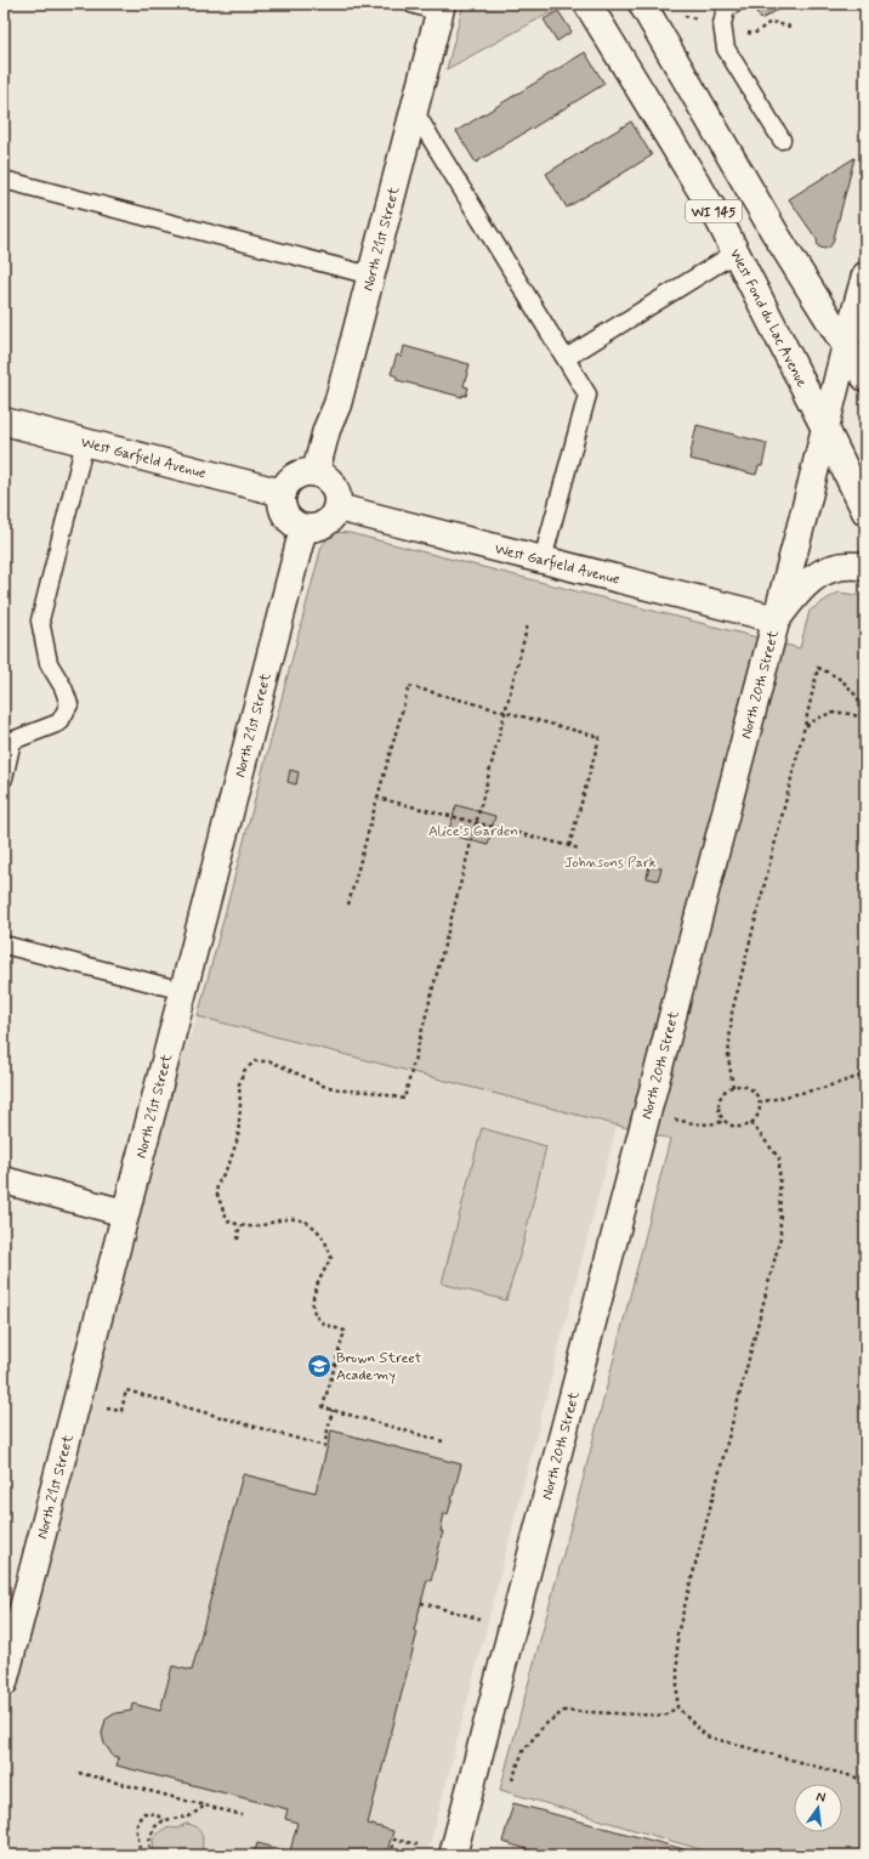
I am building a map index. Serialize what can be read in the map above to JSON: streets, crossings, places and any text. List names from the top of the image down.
{
  "streets": {
    "main road": [
      "WI 145",
      "North 21st Street",
      "West Fond du Lac Avenue",
      "West Garfield Avenue",
      "North 20th Street"
    ]
  },
  "crossings": [
    ["WI 145", "North 20th Street"],
    ["North 21st Street", "West Garfield Avenue"],
    ["West Fond du Lac Avenue", "North 20th Street"],
    ["West Garfield Avenue", "North 20th Street"]
  ],
  "parks": ["Alice's Garden", "Johnsons Park"],
  "places": {
    "school or university": ["Brown Street Academy"]
  },
  "north": "top"
}
